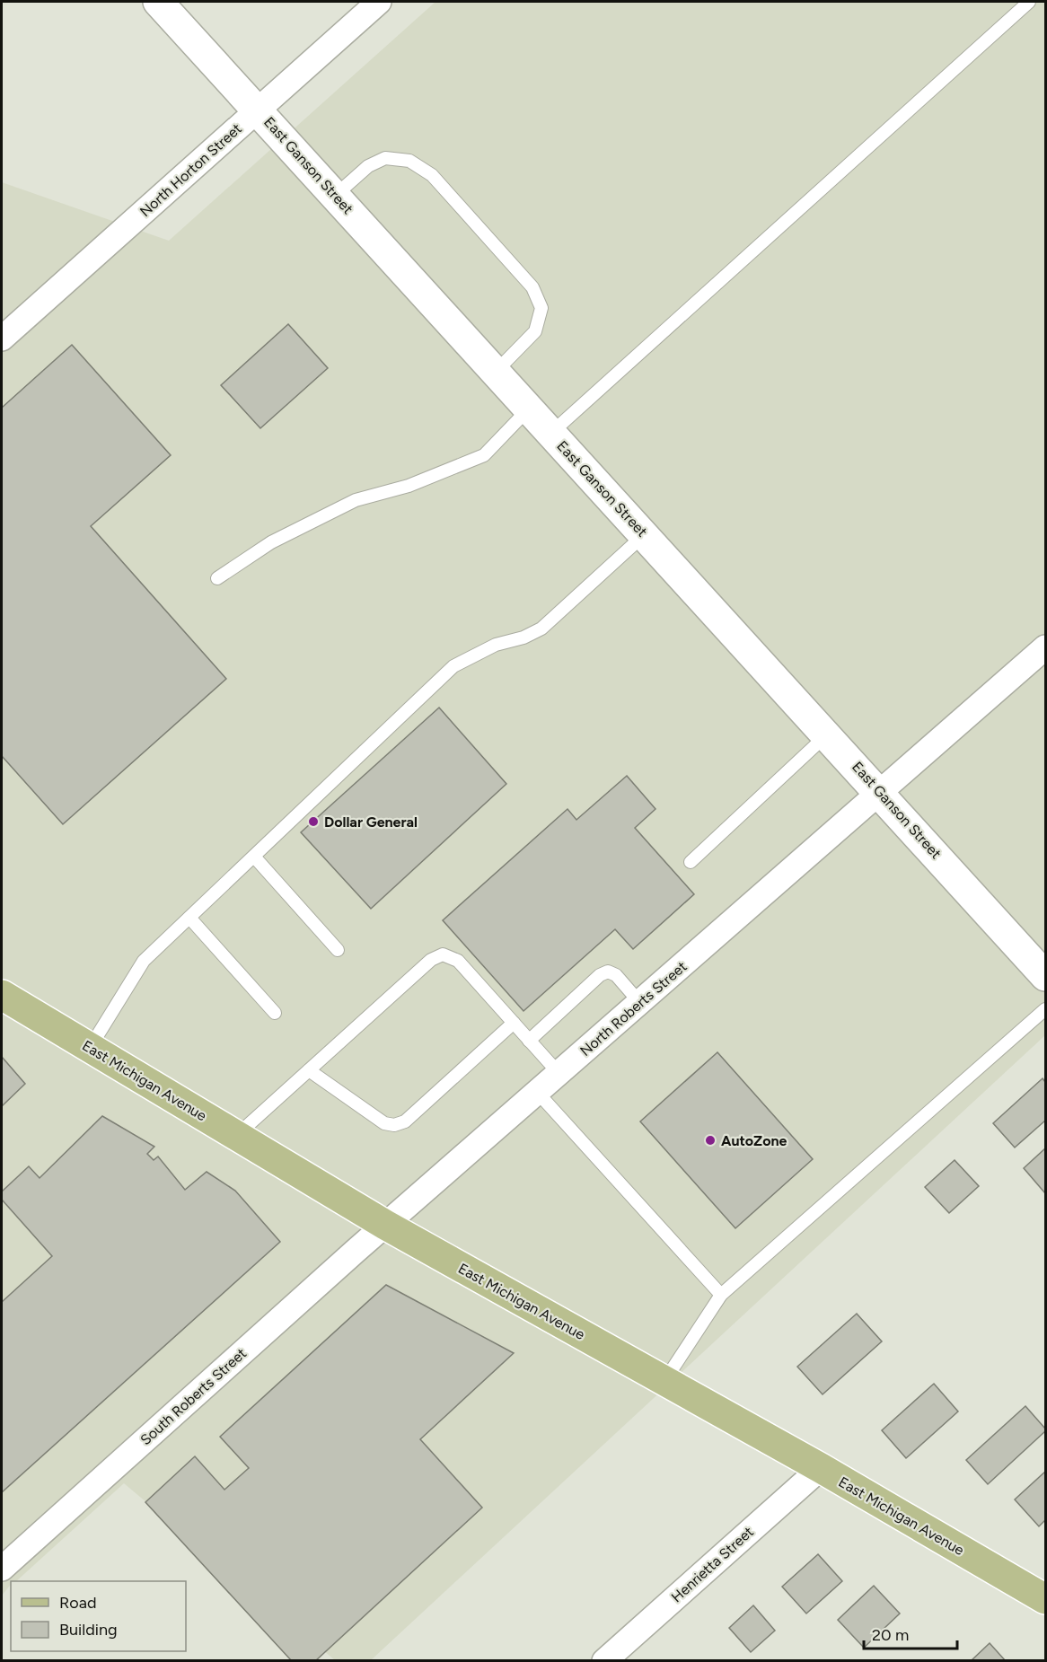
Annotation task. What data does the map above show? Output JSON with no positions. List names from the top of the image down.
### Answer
{
  "streets": {
    "main road": ["East Michigan Avenue"],
    "street": [
      "East Ganson Street",
      "North Horton Street",
      "North Roberts Street",
      "South Roberts Street",
      "Henrietta Street"
    ]
  },
  "crossings": [
    ["East Ganson Street", "North Horton Street"],
    ["East Ganson Street", "North Roberts Street"],
    ["North Roberts Street", "East Michigan Avenue"],
    ["North Roberts Street", "South Roberts Street"],
    ["East Michigan Avenue", "South Roberts Street"],
    ["East Michigan Avenue", "Henrietta Street"]
  ],
  "places": ["Dollar General", "AutoZone"],
  "legend": ["Road", "Building"],
  "scale_bar": "20 m"
}
